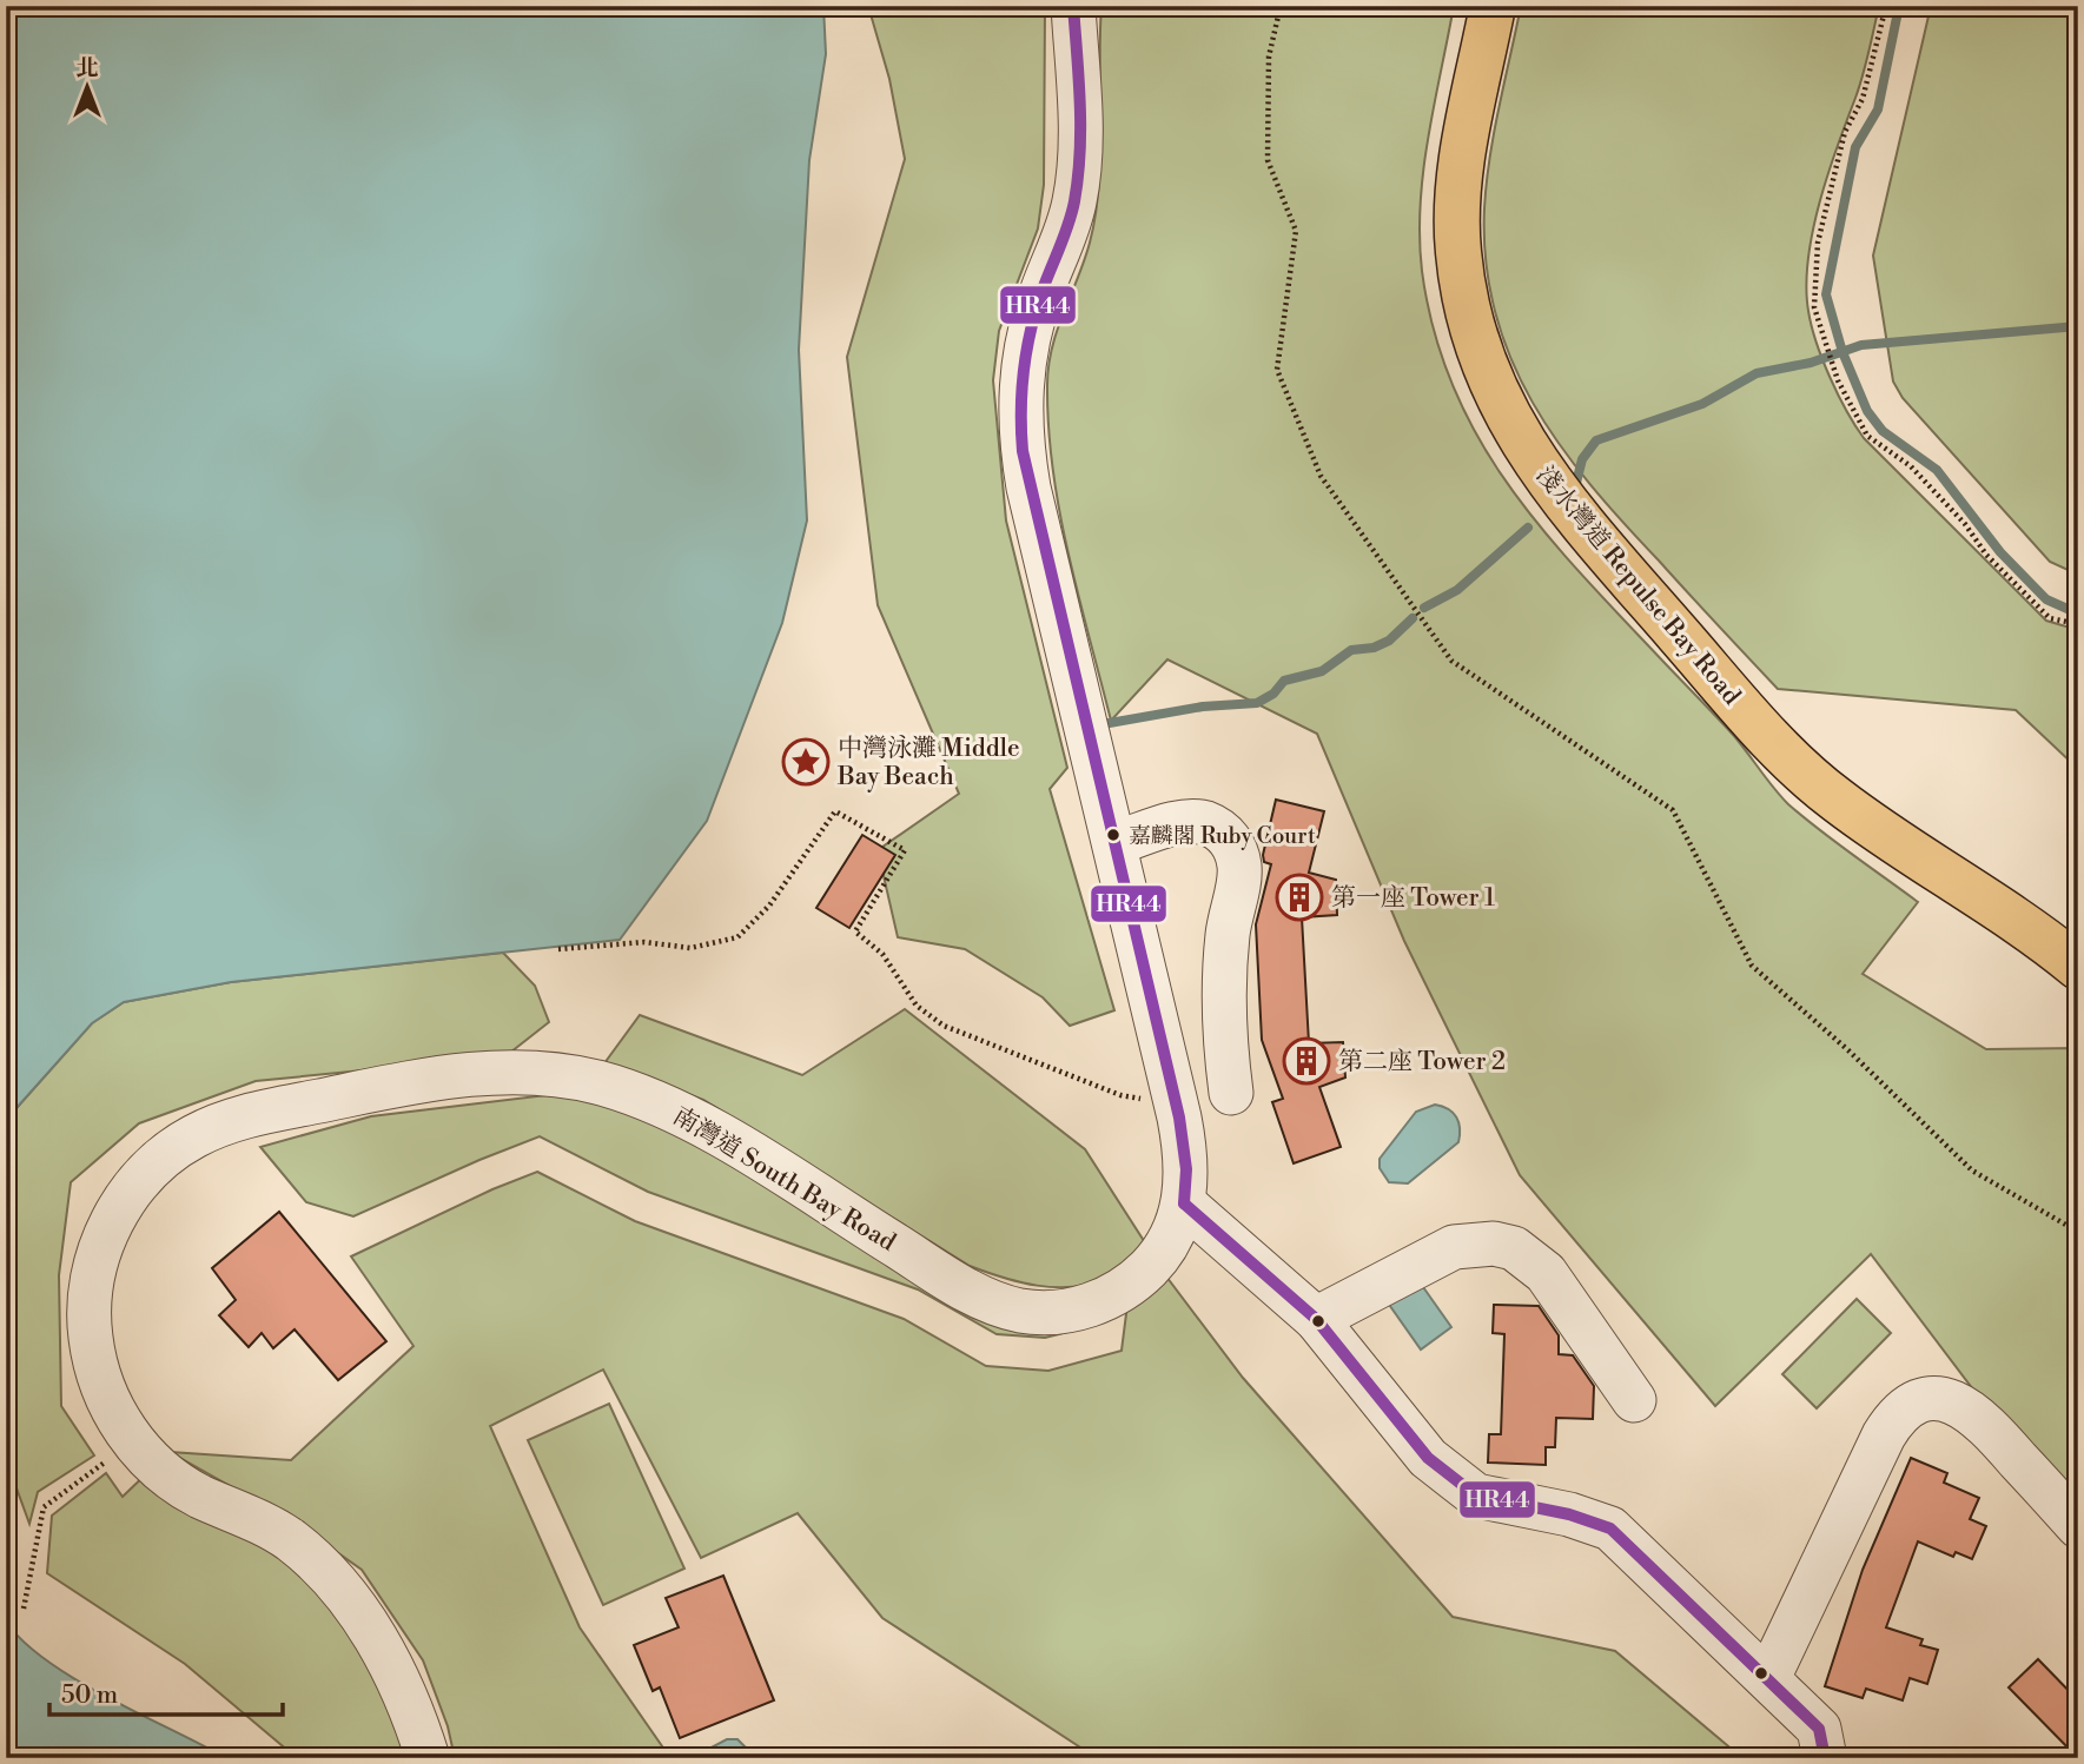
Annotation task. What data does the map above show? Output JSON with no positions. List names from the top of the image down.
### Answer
{
  "streets": {
    "main road": ["淺水灣道 Repulse Bay Road"],
    "street": ["南灣道 South Bay Road"]
  },
  "places": {
    "place": ["中灣泳灘 Middle Bay Beach"],
    "other": ["嘉麟閣 Ruby Court"],
    "building": ["第一座 Tower 1", "第二座 Tower 2"]
  },
  "lines": ["transit line HR44"],
  "scale_bar": "50 m",
  "north": "top"
}
